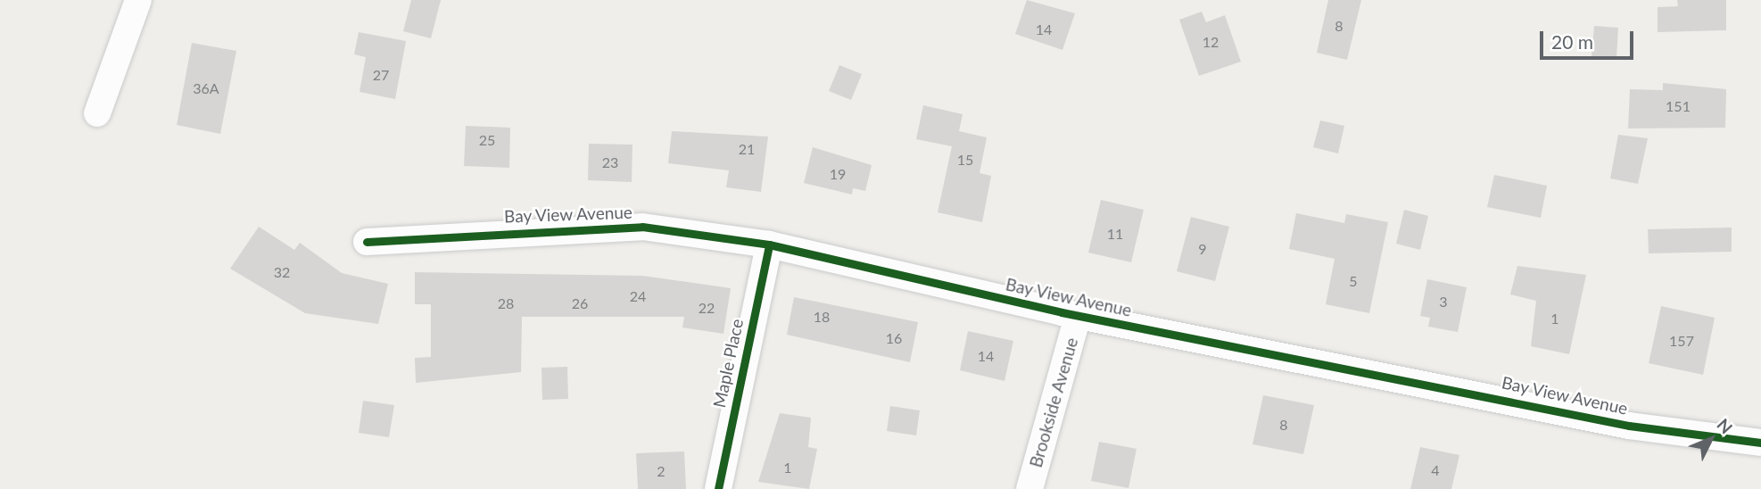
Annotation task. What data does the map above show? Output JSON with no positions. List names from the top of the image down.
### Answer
{
  "streets": {
    "street": ["Bay View Avenue", "Maple Place", "Brookside Avenue"]
  },
  "crossings": [
    ["Bay View Avenue", "Maple Place"],
    ["Bay View Avenue", "Brookside Avenue"]
  ],
  "house_numbers": [
    "8",
    "14",
    "12",
    "27",
    "36A",
    "151",
    "25",
    "21",
    "15",
    "23",
    "19",
    "11",
    "9",
    "32",
    "5",
    "24",
    "3",
    "28",
    "26",
    "22",
    "18",
    "1",
    "16",
    "157",
    "14",
    "8",
    "1",
    "4",
    "2"
  ],
  "scale_bar": "20 m",
  "north": "top right"
}
